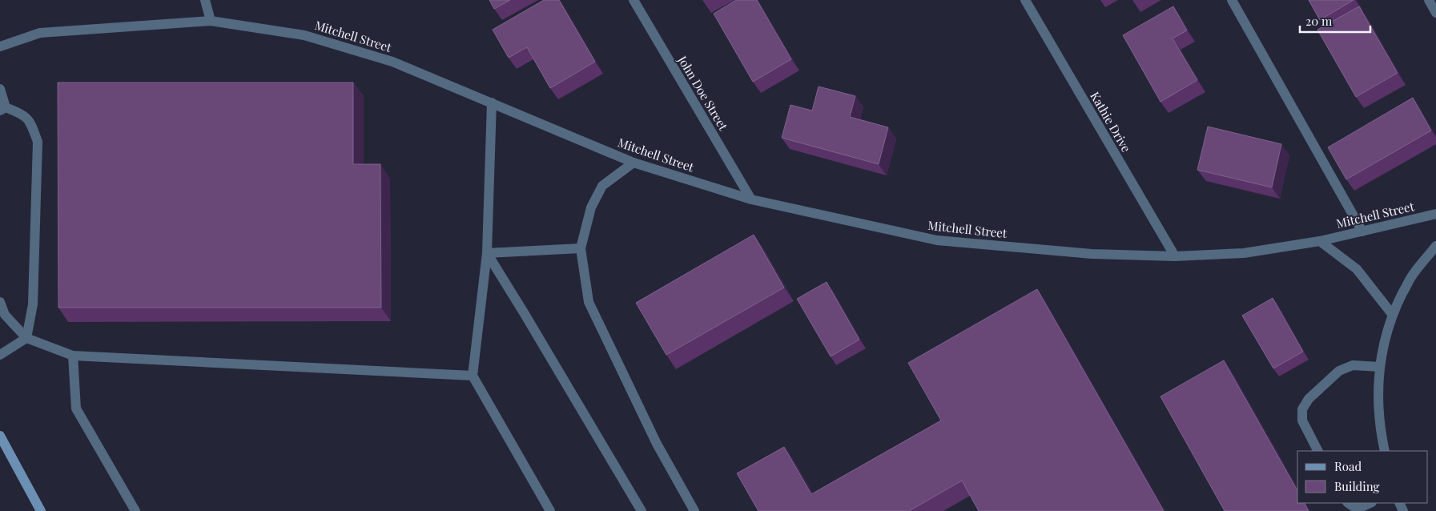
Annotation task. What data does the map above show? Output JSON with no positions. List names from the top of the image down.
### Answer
{
  "streets": {
    "street": ["Mitchell Street", "John Doe Street", "Kathie Drive"]
  },
  "crossings": [
    ["Mitchell Street", "John Doe Street"],
    ["Mitchell Street", "Kathie Drive"]
  ],
  "legend": ["Road", "Building"],
  "scale_bar": "20 m"
}
